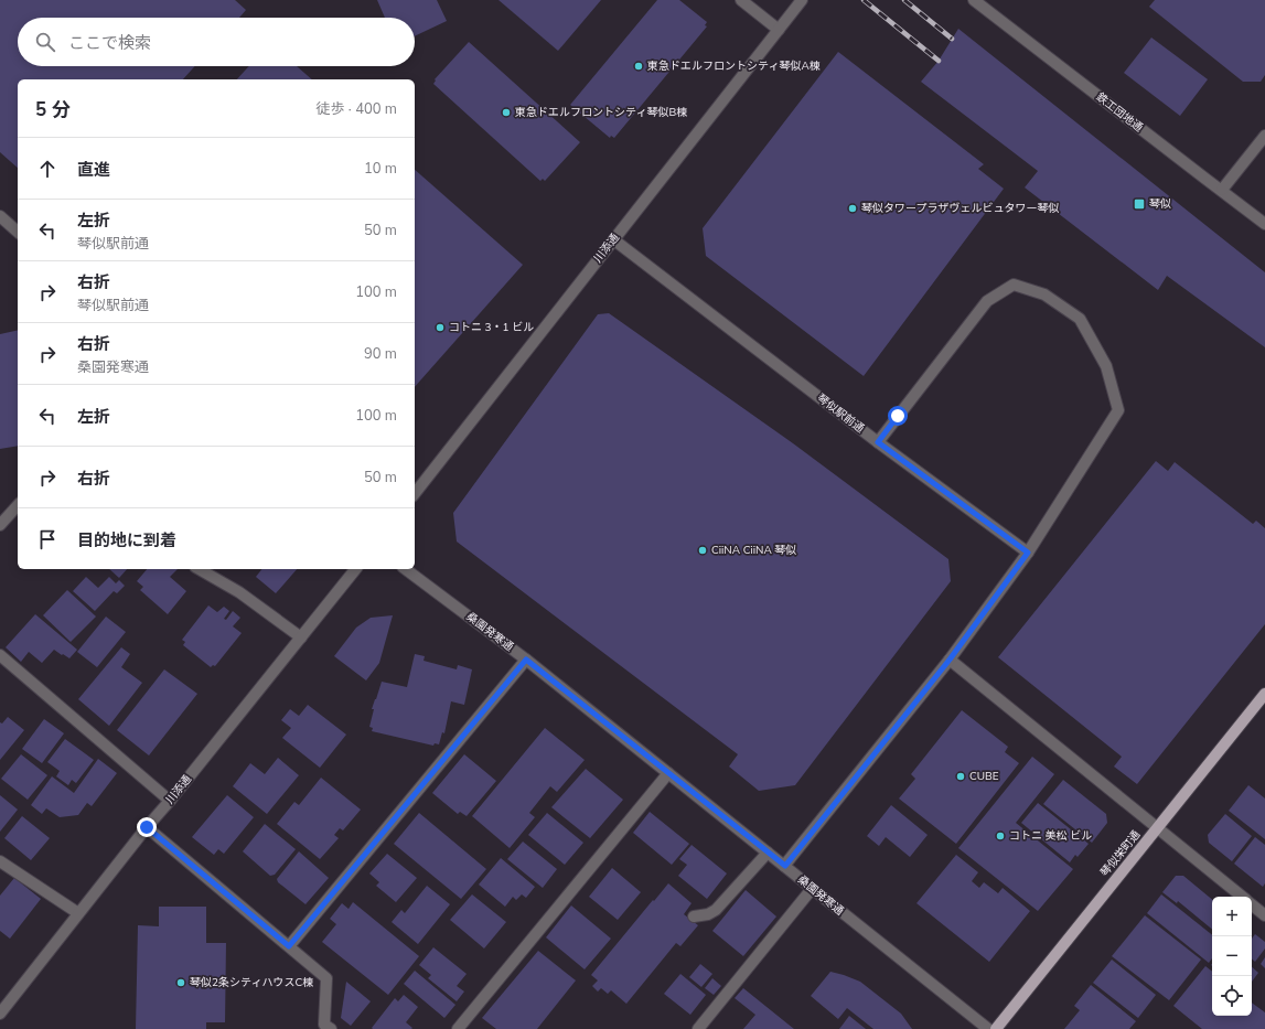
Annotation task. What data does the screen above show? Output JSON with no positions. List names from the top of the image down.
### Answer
{
  "streets": {
    "main road": ["琴似栄町通"],
    "street": [
      "鉄工団地通",
      "川添通",
      "琴似駅前通",
      "桑園発寒通"
    ]
  },
  "crossings": [
    ["川添通", "琴似駅前通"]
  ],
  "places": {
    "other": [
      "東急ドエルフロントシティ琴似A棟",
      "東急ドエルフロントシティ琴似B棟",
      "琴似タワープラザヴェルビュタワー琴似",
      "コトニ 3・1 ビル",
      "CiiNA CiiNA 琴似",
      "CUBE",
      "コトニ 美松 ビル",
      "琴似2条シティハウスC棟"
    ],
    "transit": ["琴似"]
  },
  "page": {
    "search": "ここで検索",
    "heading": ["5 分", "徒歩 · 400 m"],
    "list": [
      ["直進", "10 m"],
      ["左折", "琴似駅前通", "50 m"],
      ["右折", "琴似駅前通", "100 m"],
      ["右折", "桑園発寒通", "90 m"],
      ["左折", "100 m"],
      ["右折", "50 m"],
      "目的地に到着"
    ],
    "map_buttons": ["+", "−"]
  }
}
